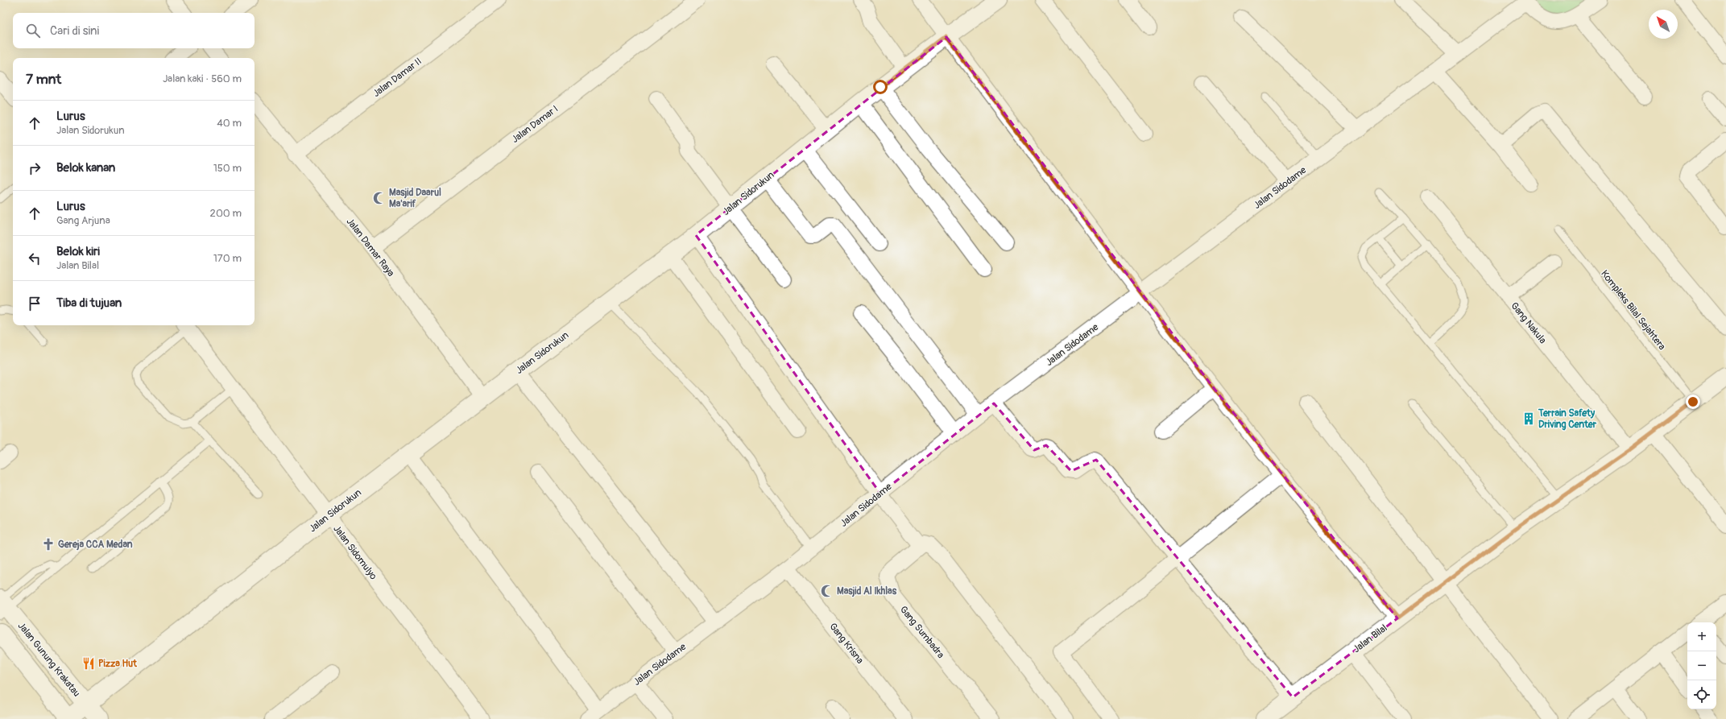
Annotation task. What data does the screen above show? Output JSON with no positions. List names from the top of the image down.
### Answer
{
  "streets": {
    "street": [
      "Jalan Damar II",
      "Jalan Damar I",
      "Jalan Sidodame",
      "Jalan Sidorukun",
      "Jalan Damar Raya",
      "Gang Nakula",
      "Jalan Sidomulyo",
      "Gang Sumbadra",
      "Jalan Bilal",
      "Gang Krisna",
      "Jalan Gunung Krakatau"
    ],
    "lane": ["Kompleks Bilal Sejahtera"]
  },
  "crossings": [
    ["Jalan Damar II", "Jalan Damar Raya"],
    ["Jalan Damar I", "Jalan Damar Raya"],
    ["Jalan Sidodame", "Gang Krisna"],
    ["Jalan Sidorukun", "Jalan Damar Raya"],
    ["Jalan Sidorukun", "Jalan Sidomulyo"],
    ["Jalan Sidorukun", "Jalan Gunung Krakatau"],
    ["Kompleks Bilal Sejahtera", "Jalan Bilal"],
    ["Gang Nakula", "Jalan Bilal"]
  ],
  "places": {
    "mosque": ["Masjid Daarul Ma'arif", "Masjid Al Ikhlas"],
    "building": ["Terrain Safety Driving Center"],
    "church": ["Gereja CCA Medan"],
    "restaurant": ["Pizza Hut"]
  },
  "north": "top left",
  "page": {
    "search": "Cari di sini",
    "heading": ["7 mnt", "Jalan kaki · 560 m"],
    "list": [
      ["Lurus", "Jalan Sidorukun", "40 m"],
      ["Belok kanan", "150 m"],
      ["Lurus", "Gang Arjuna", "200 m"],
      ["Belok kiri", "Jalan Bilal", "170 m"],
      "Tiba di tujuan"
    ],
    "map_buttons": ["+", "−"]
  }
}
